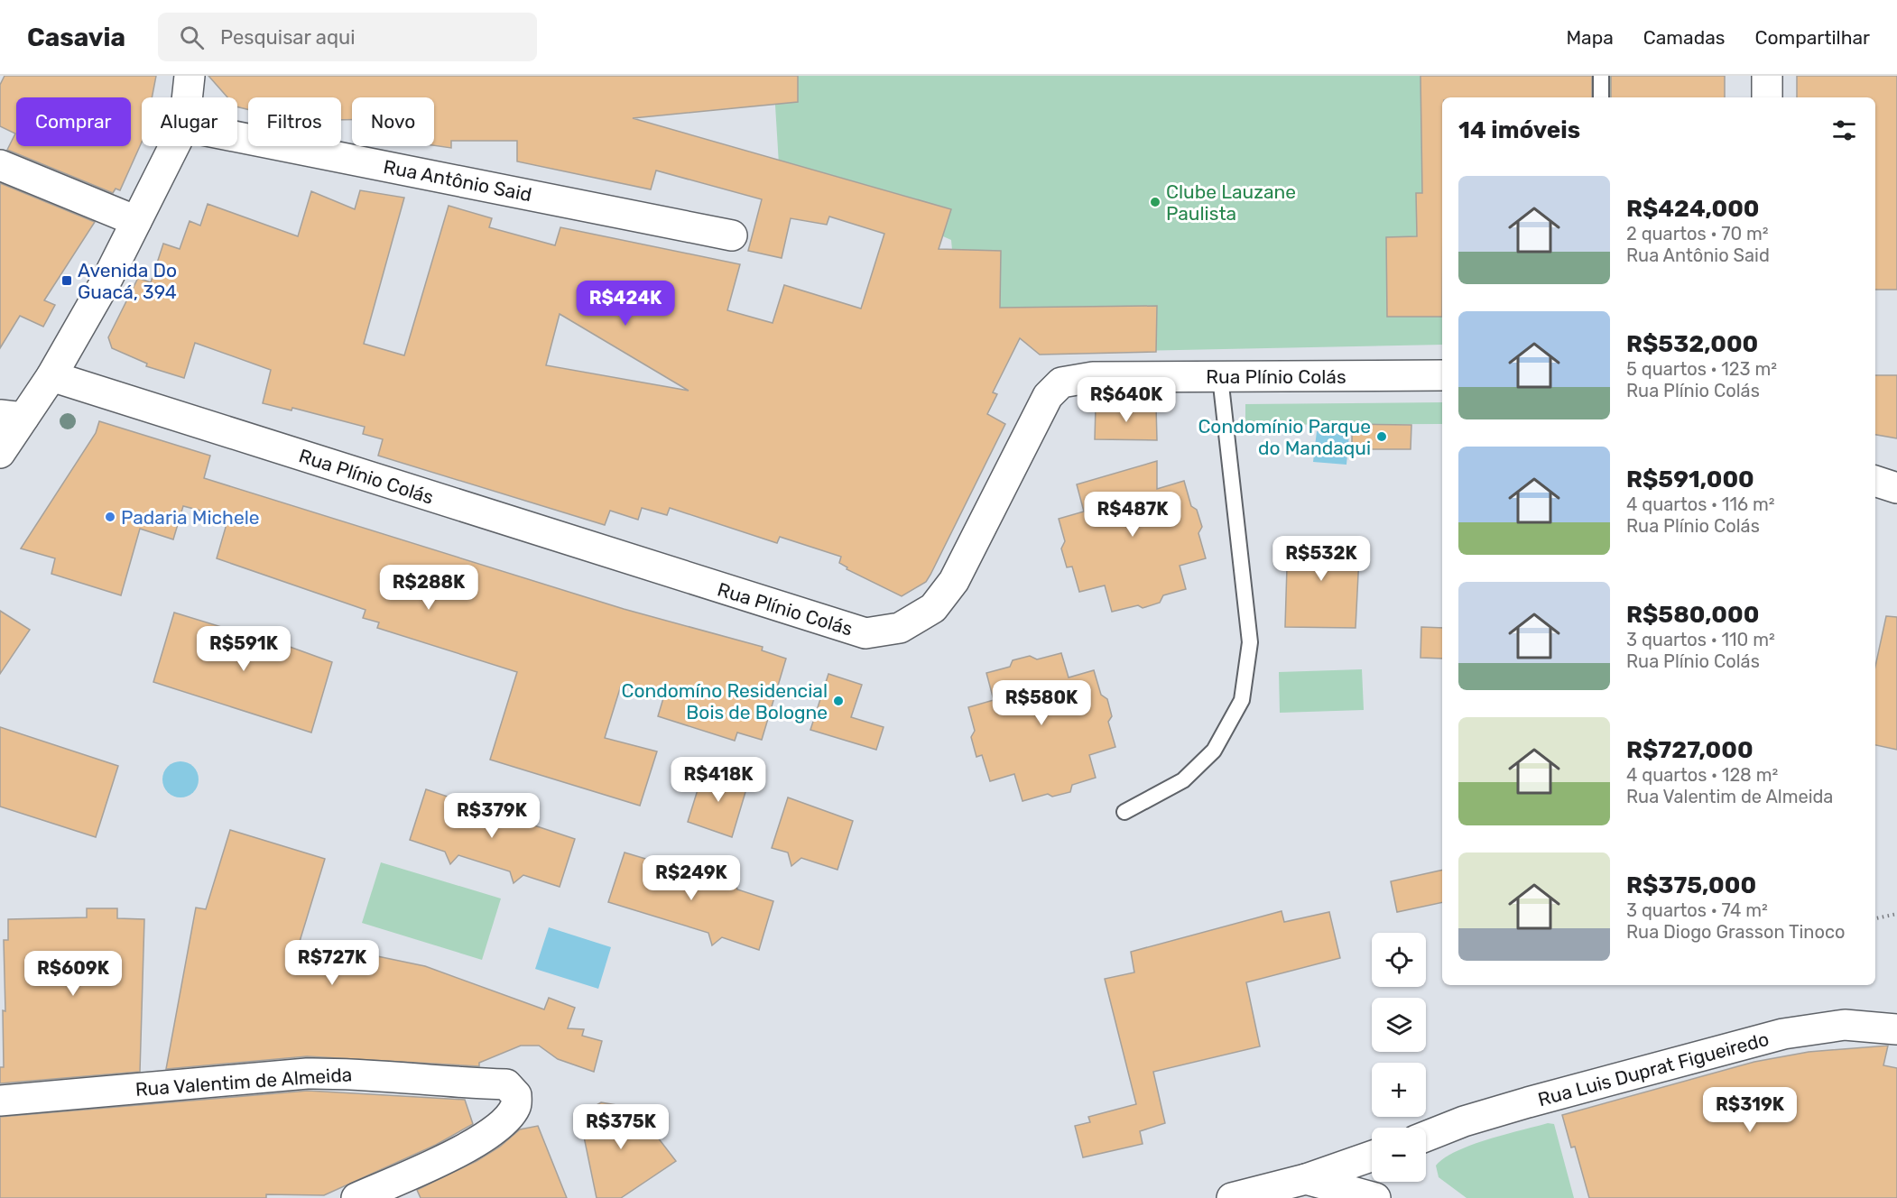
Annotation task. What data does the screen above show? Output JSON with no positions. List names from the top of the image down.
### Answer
{
  "streets": {
    "street": [
      "Rua Antônio Said",
      "Rua Plínio Colás",
      "Rua Luis Duprat Figueiredo",
      "Rua Valentim de Almeida"
    ]
  },
  "places": {
    "other": [
      "Clube Lauzane Paulista",
      "Condomínio Parque do Mandaqui",
      "Padaria Michele",
      "Condomíno Residencial Bois de Bologne"
    ],
    "transit": ["Avenida Do Guacá, 394"]
  },
  "page": {
    "header": "Casavia",
    "search": "Pesquisar aqui",
    "nav": ["Mapa", "Camadas", "Compartilhar"],
    "chip": [
      "Comprar",
      "Alugar",
      "Filtros",
      "Novo"
    ],
    "heading": "14 imóveis",
    "list": [
      {
        "name": "R$424,000",
        "note": "2 quartos · 70 m² · Rua Antônio Said"
      },
      {
        "name": "R$532,000",
        "note": "5 quartos · 123 m² · Rua Plínio Colás"
      },
      {
        "name": "R$591,000",
        "note": "4 quartos · 116 m² · Rua Plínio Colás"
      },
      {
        "name": "R$580,000",
        "note": "3 quartos · 110 m² · Rua Plínio Colás"
      },
      {
        "name": "R$727,000",
        "note": "4 quartos · 128 m² · Rua Valentim de Almeida"
      },
      {
        "name": "R$375,000",
        "note": "3 quartos · 74 m² · Rua Diogo Grasson Tinoco"
      }
    ],
    "price": [
      "R$424K",
      "R$640K",
      "R$487K",
      "R$532K",
      "R$288K",
      "R$591K",
      "R$580K",
      "R$418K",
      "R$379K",
      "R$249K",
      "R$727K",
      "R$609K",
      "R$319K",
      "R$375K"
    ],
    "map_buttons": ["+", "−"]
  }
}
